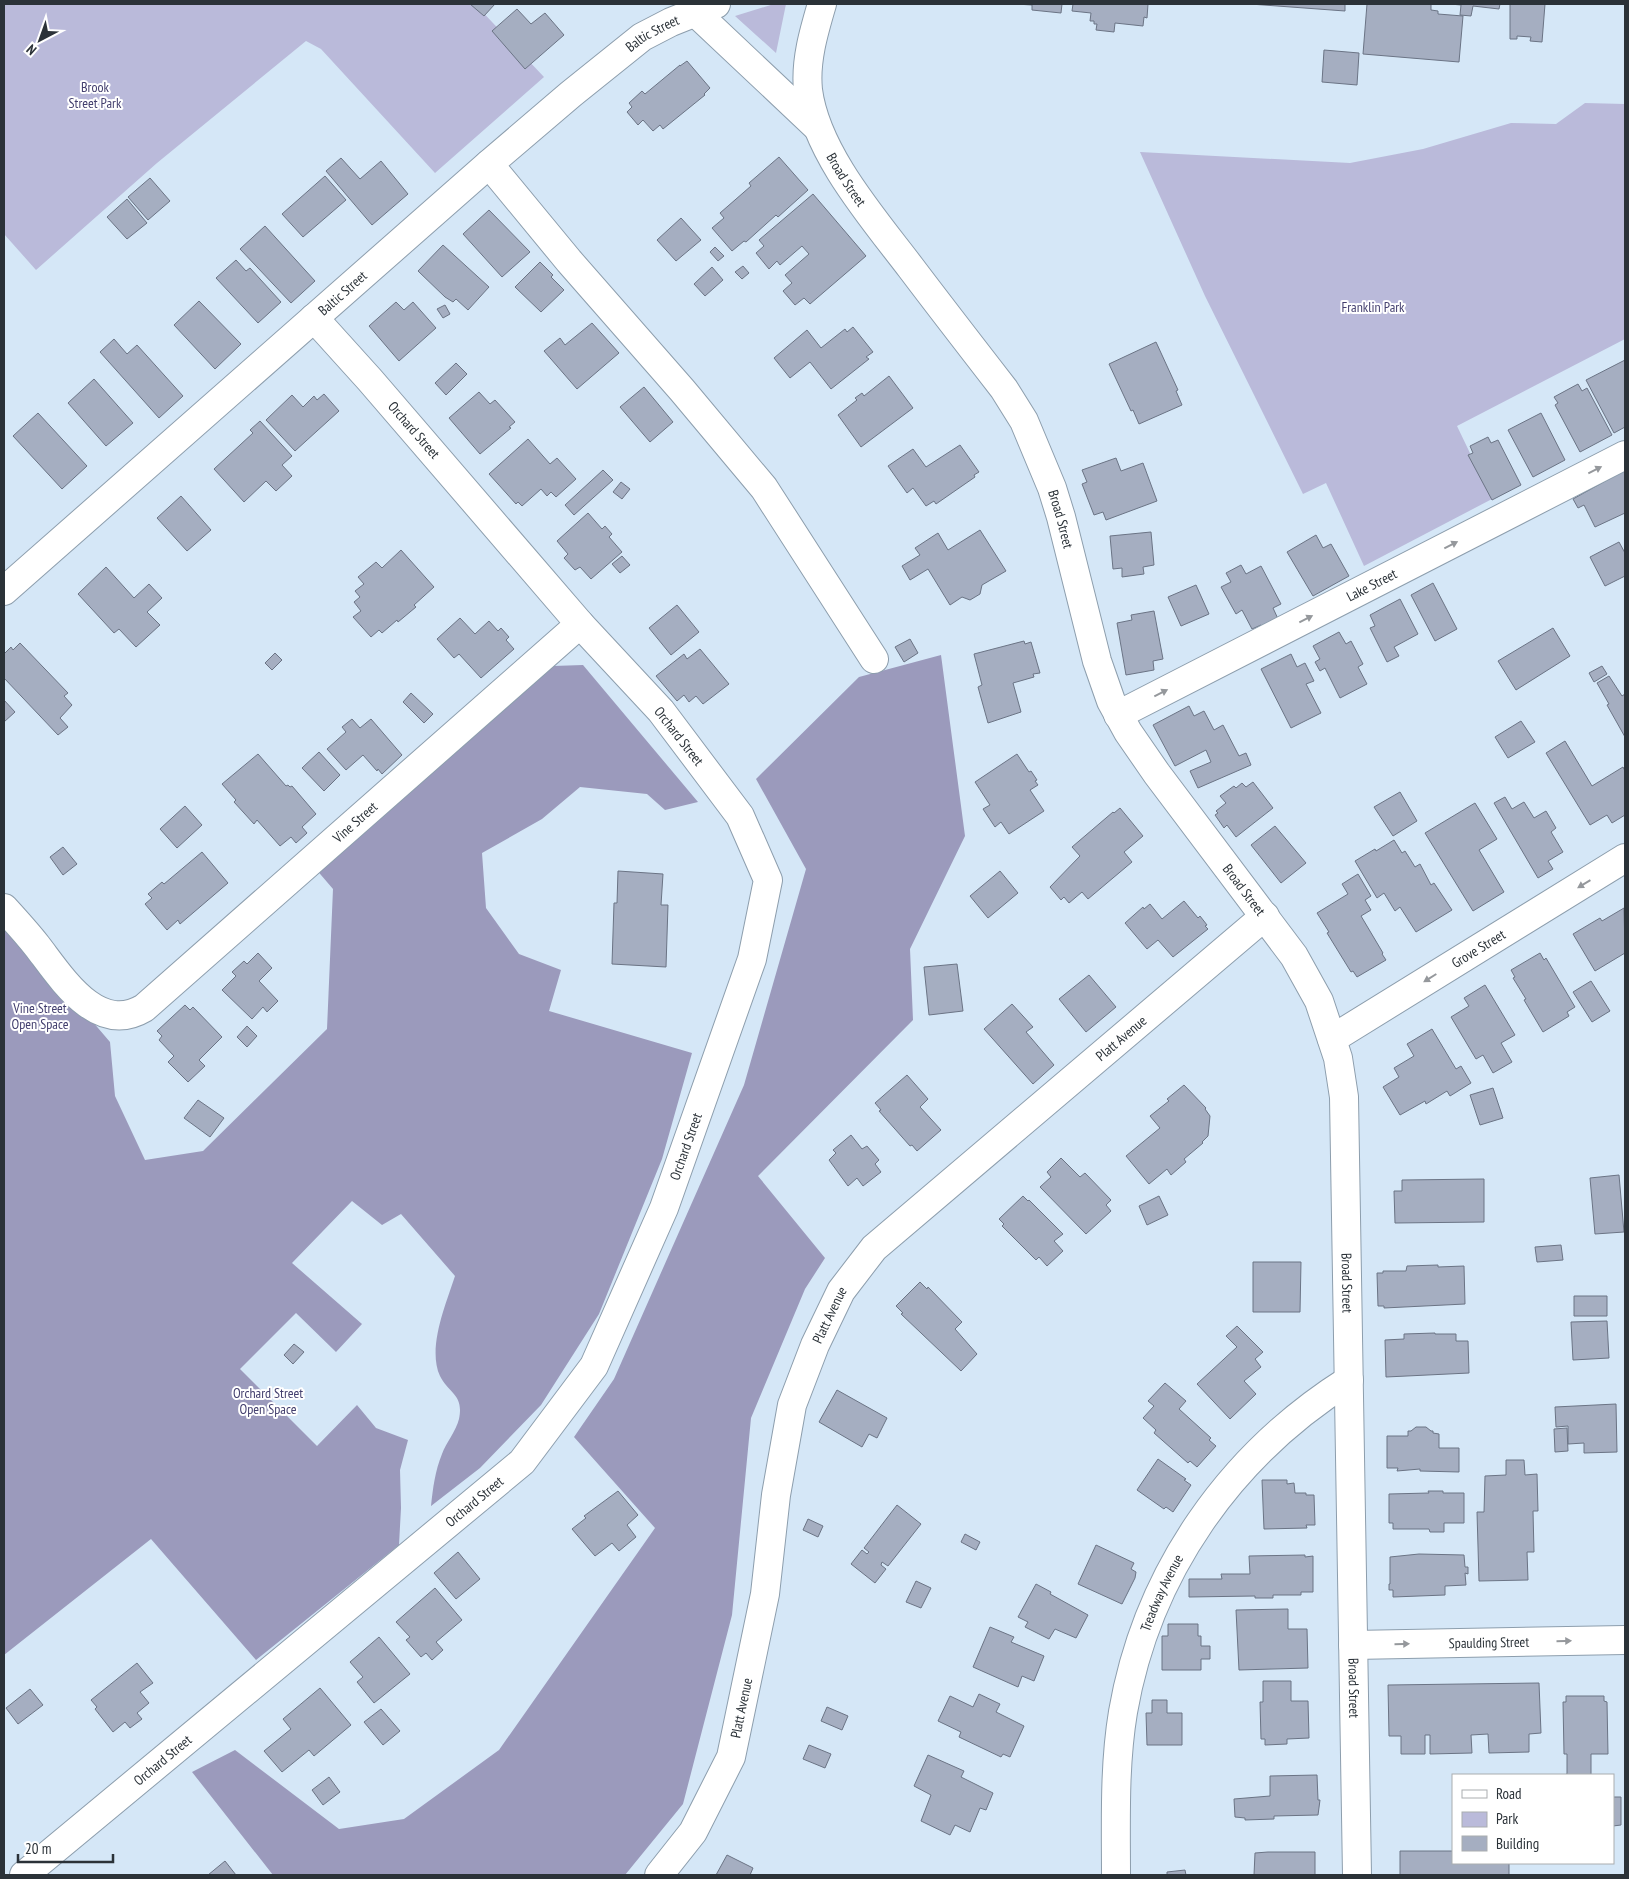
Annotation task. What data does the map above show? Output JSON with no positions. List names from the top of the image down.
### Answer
{
  "streets": {
    "street": [
      "Baltic Street",
      "Broad Street",
      "Orchard Street",
      "Lake Street",
      "Vine Street",
      "Grove Street",
      "Platt Avenue",
      "Treadway Avenue",
      "Spaulding Street"
    ]
  },
  "crossings": [
    ["Baltic Street", "Broad Street"],
    ["Baltic Street", "Orchard Street"],
    ["Broad Street", "Lake Street"],
    ["Broad Street", "Grove Street"],
    ["Broad Street", "Platt Avenue"],
    ["Broad Street", "Treadway Avenue"],
    ["Broad Street", "Spaulding Street"],
    ["Orchard Street", "Vine Street"]
  ],
  "one_way": ["Lake Street", "Grove Street", "Spaulding Street"],
  "parks": [
    "Brook Street Park",
    "Franklin Park",
    "Vine Street Open Space",
    "Orchard Street Open Space"
  ],
  "legend": ["Road", "Park", "Building"],
  "scale_bar": "20 m",
  "north": "bottom left"
}
